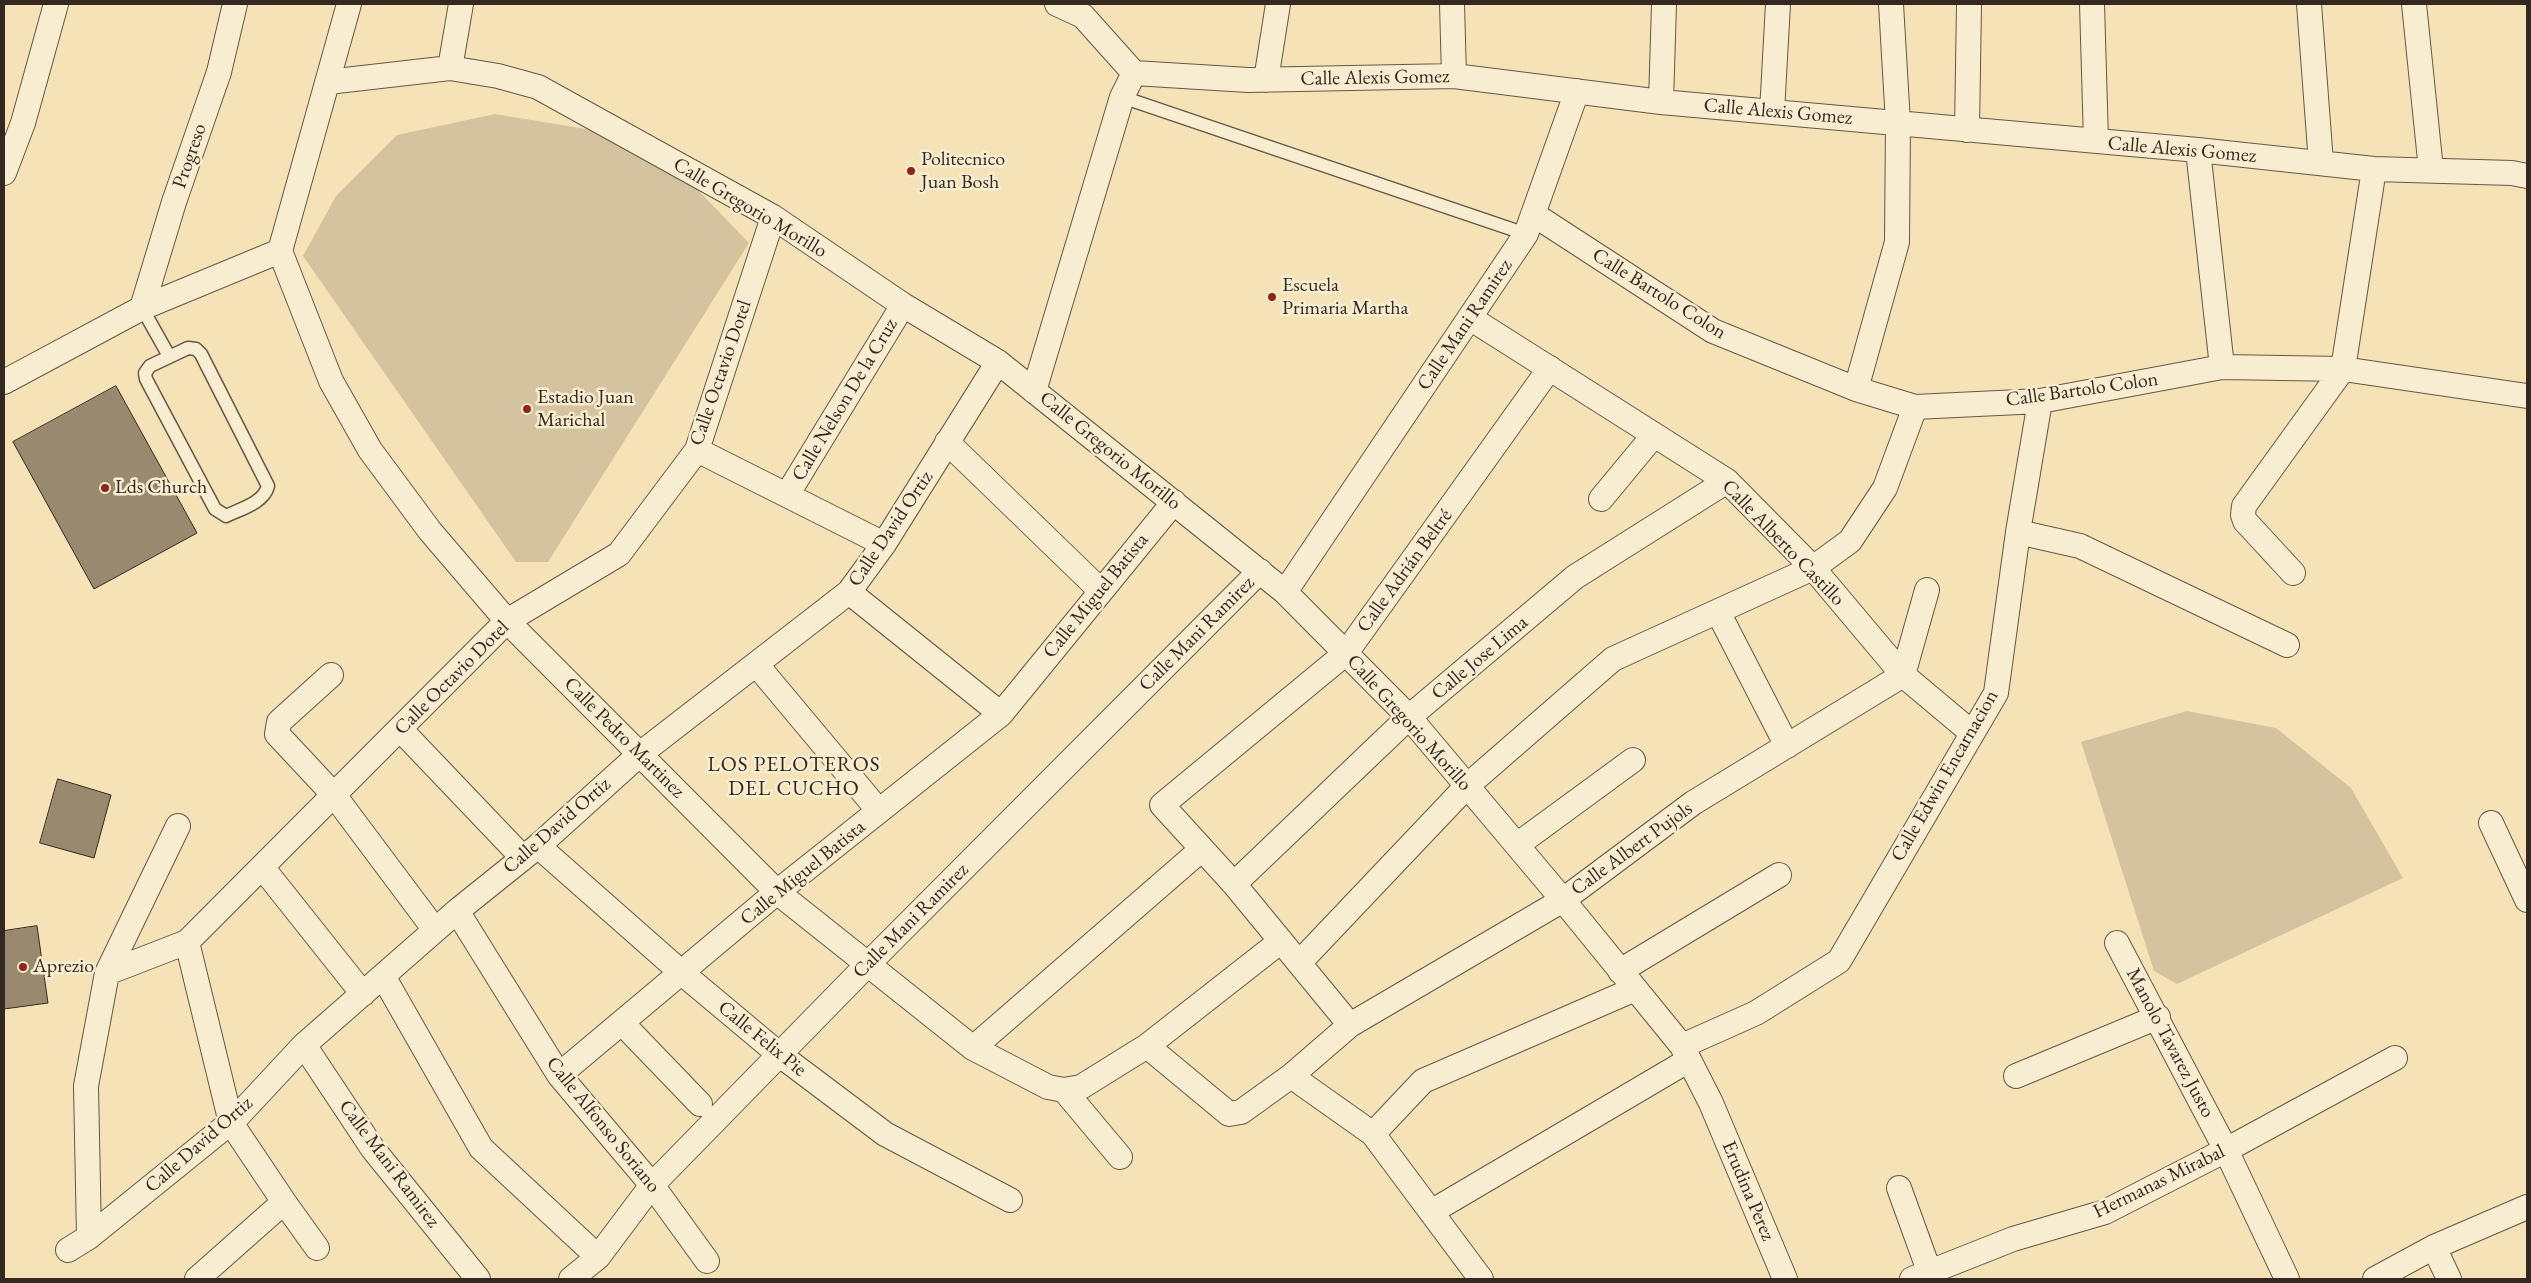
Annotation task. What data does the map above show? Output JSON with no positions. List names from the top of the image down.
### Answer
{
  "streets": {
    "street": [
      "Calle Alexis Gomez",
      "Progreso",
      "Calle Gregorio Morillo",
      "Calle Bartolo Colon",
      "Calle Mani Ramirez",
      "Calle Octavio Dotel",
      "Calle Nelson De la Cruz",
      "Calle David Ortiz",
      "Calle Alberto Castillo",
      "Calle Adrián Beltré",
      "Calle Miguel Batista",
      "Calle Jose Lima",
      "Calle Pedro Martinez",
      "Calle Edwin Encarnacion",
      "Calle Albert Pujols",
      "Calle Felix Pie",
      "Manolo Tavarez Justo",
      "Calle Alfonso Soriano",
      "Hermanas Mirabal",
      "Erudina Perez"
    ]
  },
  "crossings": [
    ["Calle Alexis Gomez", "Calle Mani Ramirez"],
    ["Calle Gregorio Morillo", "Calle Mani Ramirez"],
    ["Calle Gregorio Morillo", "Calle Octavio Dotel"],
    ["Calle Gregorio Morillo", "Calle Nelson De la Cruz"],
    ["Calle Gregorio Morillo", "Calle David Ortiz"],
    ["Calle Gregorio Morillo", "Calle Adrián Beltré"],
    ["Calle Gregorio Morillo", "Calle Miguel Batista"],
    ["Calle Gregorio Morillo", "Calle Jose Lima"],
    ["Calle Gregorio Morillo", "Calle Edwin Encarnacion"],
    ["Calle Gregorio Morillo", "Calle Albert Pujols"],
    ["Calle Gregorio Morillo", "Erudina Perez"],
    ["Calle Bartolo Colon", "Calle Mani Ramirez"],
    ["Calle Bartolo Colon", "Calle Edwin Encarnacion"],
    ["Calle Mani Ramirez", "Calle David Ortiz"],
    ["Calle Mani Ramirez", "Calle Alberto Castillo"],
    ["Calle Mani Ramirez", "Calle Pedro Martinez"],
    ["Calle Mani Ramirez", "Calle Felix Pie"],
    ["Calle Mani Ramirez", "Calle Alfonso Soriano"],
    ["Calle Octavio Dotel", "Calle Pedro Martinez"],
    ["Calle Octavio Dotel", "Calle Felix Pie"],
    ["Calle David Ortiz", "Calle Pedro Martinez"],
    ["Calle David Ortiz", "Calle Felix Pie"],
    ["Calle David Ortiz", "Calle Alfonso Soriano"],
    ["Calle Alberto Castillo", "Calle Adrián Beltré"],
    ["Calle Alberto Castillo", "Calle Jose Lima"],
    ["Calle Alberto Castillo", "Calle Edwin Encarnacion"],
    ["Calle Alberto Castillo", "Calle Albert Pujols"],
    ["Calle Miguel Batista", "Calle Pedro Martinez"],
    ["Calle Miguel Batista", "Calle Felix Pie"],
    ["Calle Miguel Batista", "Calle Alfonso Soriano"],
    ["Manolo Tavarez Justo", "Hermanas Mirabal"]
  ],
  "districts": ["LOS PELOTEROS DEL CUCHO"],
  "places": [
    "Politecnico Juan Bosh",
    "Escuela Primaria Martha",
    "Estadio Juan Marichal",
    "Lds Church",
    "Aprezio"
  ]
}
